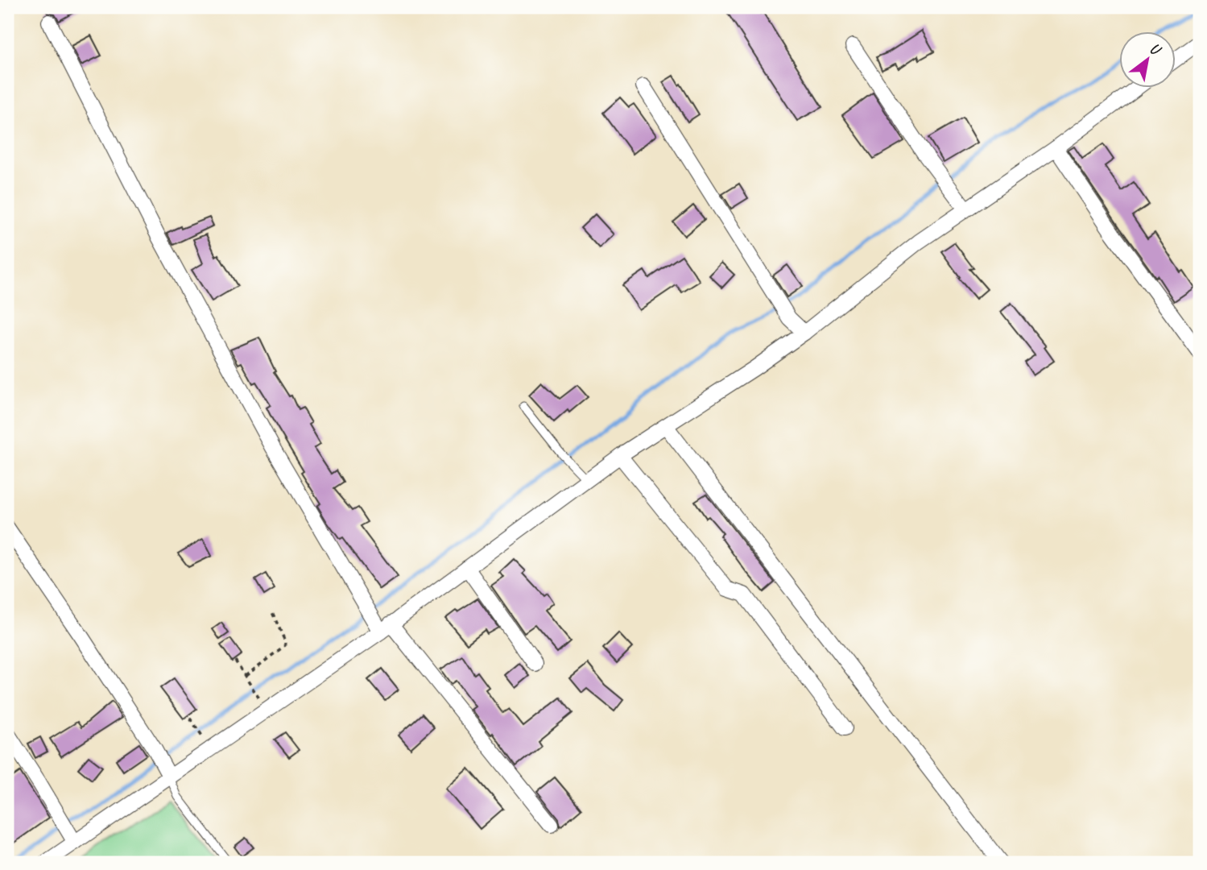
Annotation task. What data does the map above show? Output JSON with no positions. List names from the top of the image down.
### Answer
{
  "north": "top right"
}
